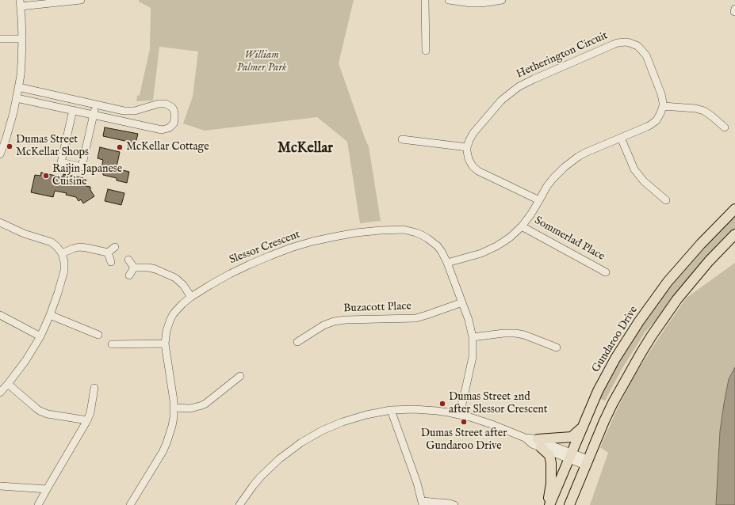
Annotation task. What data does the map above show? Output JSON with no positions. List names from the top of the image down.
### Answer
{
  "streets": {
    "main road": ["Gundaroo Drive"],
    "street": [
      "Hetherington Circuit",
      "Sommerlad Place",
      "Slessor Crescent",
      "Buzacott Place"
    ]
  },
  "crossings": [
    ["Slessor Crescent", "Buzacott Place"]
  ],
  "districts": ["McKellar"],
  "parks": ["William Palmer Park"],
  "places": [
    "Dumas Street McKellar Shops",
    "McKellar Cottage",
    "Raijin Japanese Cuisine",
    "Dumas Street 2nd after Slessor Crescent",
    "Dumas Street after Gundaroo Drive"
  ]
}
